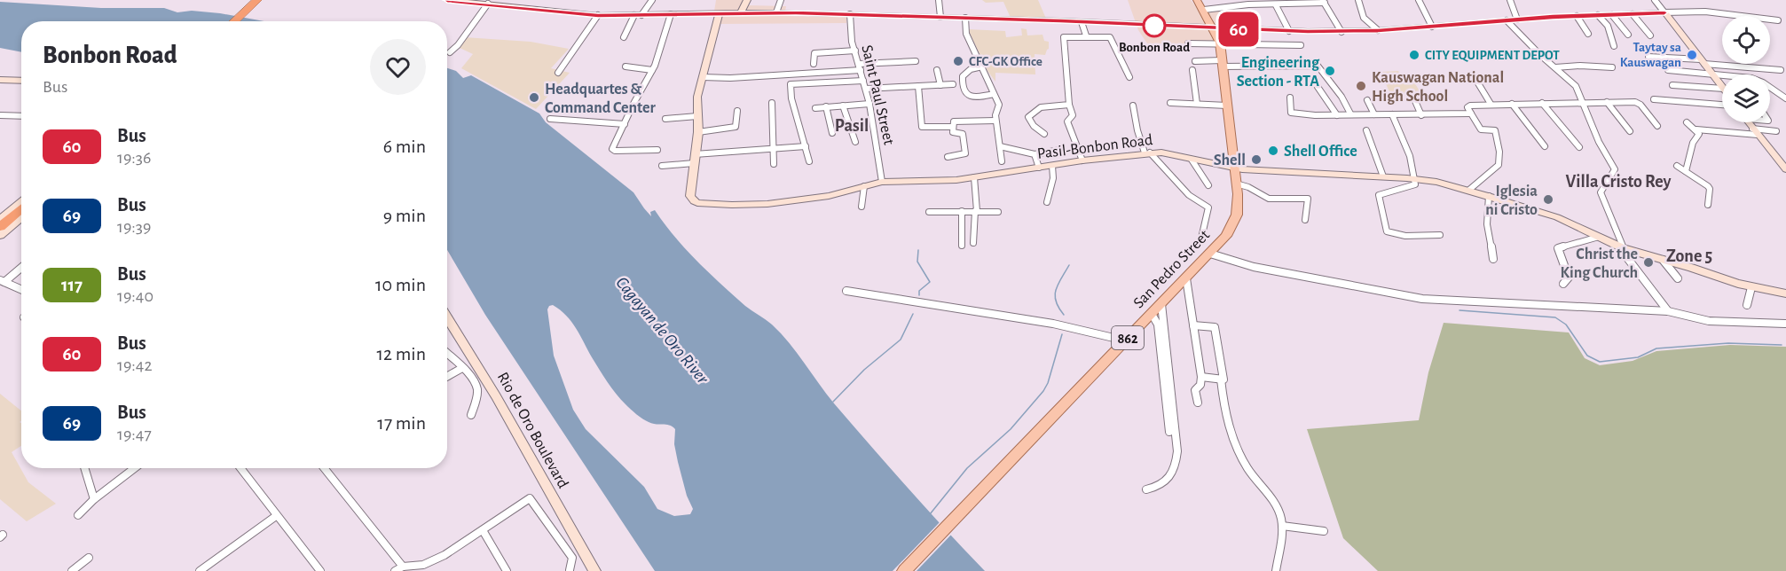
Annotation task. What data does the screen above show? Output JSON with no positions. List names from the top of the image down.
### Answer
{
  "streets": {
    "main road": ["San Pedro Street", "862"],
    "street": ["Saint Paul Street", "Pasil-Bonbon Road", "Rio de Oro Boulevard"]
  },
  "crossings": [
    ["Saint Paul Street", "Pasil-Bonbon Road"],
    ["Pasil-Bonbon Road", "San Pedro Street"]
  ],
  "districts": ["Pasil", "Villa Cristo Rey", "Zone 5"],
  "water": ["Cagayan de Oro River"],
  "places": [
    "Bonbon Road",
    "CITY EQUIPMENT DEPOT",
    "Taytay sa Kauswagan",
    "CFC-GK Office",
    "Engineering Section - RTA",
    "Kauswagan National High School",
    "Headquartes & Command Center",
    "Shell Office",
    "Shell",
    "Iglesia ni Cristo",
    "Christ the King Church"
  ],
  "lines": ["bus line 60"],
  "page": {
    "on_map": "60",
    "heading": ["Bonbon Road", "Bus"],
    "list": [
      {
        "mark": "60",
        "name": "Bus",
        "note": "19:36",
        "value": "6 min"
      },
      {
        "mark": "69",
        "name": "Bus",
        "note": "19:39",
        "value": "9 min"
      },
      {
        "mark": "117",
        "name": "Bus",
        "note": "19:40",
        "value": "10 min"
      },
      {
        "mark": "60",
        "name": "Bus",
        "note": "19:42",
        "value": "12 min"
      },
      {
        "mark": "69",
        "name": "Bus",
        "note": "19:47",
        "value": "17 min"
      }
    ]
  }
}
